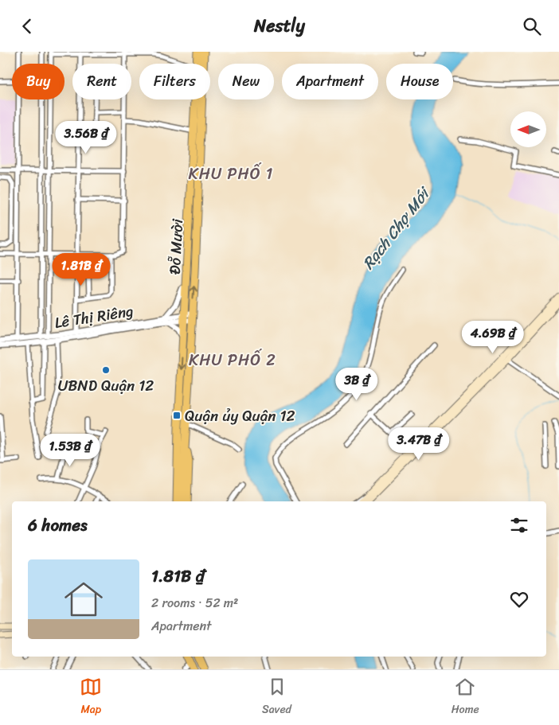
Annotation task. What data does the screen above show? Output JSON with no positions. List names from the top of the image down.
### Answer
{
  "streets": {
    "highway": ["Đỗ Mười"],
    "street": ["Lê Thị Riêng"]
  },
  "crossings": [
    ["Đỗ Mười", "Lê Thị Riêng"]
  ],
  "districts": ["KHU PHỐ 1", "KHU PHỐ 2"],
  "water": ["Rạch Chợ Mới"],
  "places": {
    "other": ["UBND Quận 12"],
    "transit": ["Quận ủy Quận 12"]
  },
  "north": "left",
  "page": {
    "header": "Nestly",
    "chip": [
      "Buy",
      "Rent",
      "Filters",
      "New",
      "Apartment",
      "House"
    ],
    "price": [
      "3.56B ₫",
      "1.81B ₫",
      "4.69B ₫",
      "3B ₫",
      "3.47B ₫",
      "1.53B ₫"
    ],
    "heading": "6 homes",
    "list": [
      {
        "name": "1.81B ₫",
        "note": "2 rooms · 52 m² · Apartment"
      }
    ],
    "tabs": ["Map", "Saved", "Home"]
  }
}
